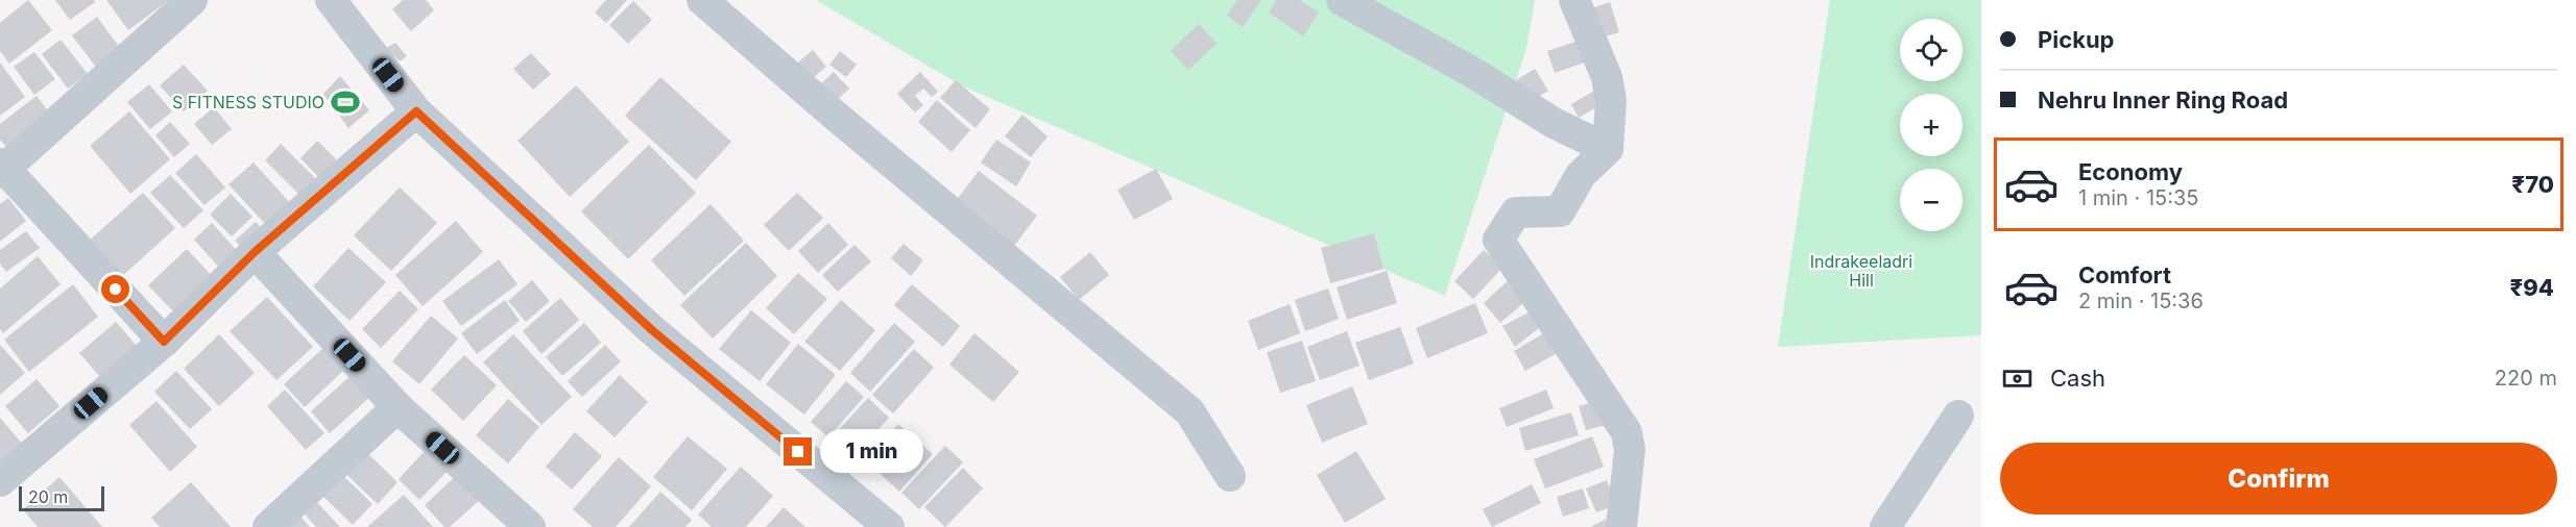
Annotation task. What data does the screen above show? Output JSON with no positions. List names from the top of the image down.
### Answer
{
  "parks": ["Indrakeeladri Hill"],
  "places": {
    "sports": ["S FITNESS STUDIO"]
  },
  "scale_bar": "20 m",
  "page": {
    "banner": ["Pickup", "Nehru Inner Ring Road"],
    "map_buttons": ["+", "−"],
    "list": [
      {
        "name": "Economy",
        "note": "1 min · 15:35",
        "value": "₹70"
      },
      {
        "name": "Comfort",
        "note": "2 min · 15:36",
        "value": "₹94"
      }
    ],
    "pay": ["Cash", "220 m"],
    "bubble": "1 min",
    "buttons": "Confirm",
    "scale": "20 m"
  }
}
